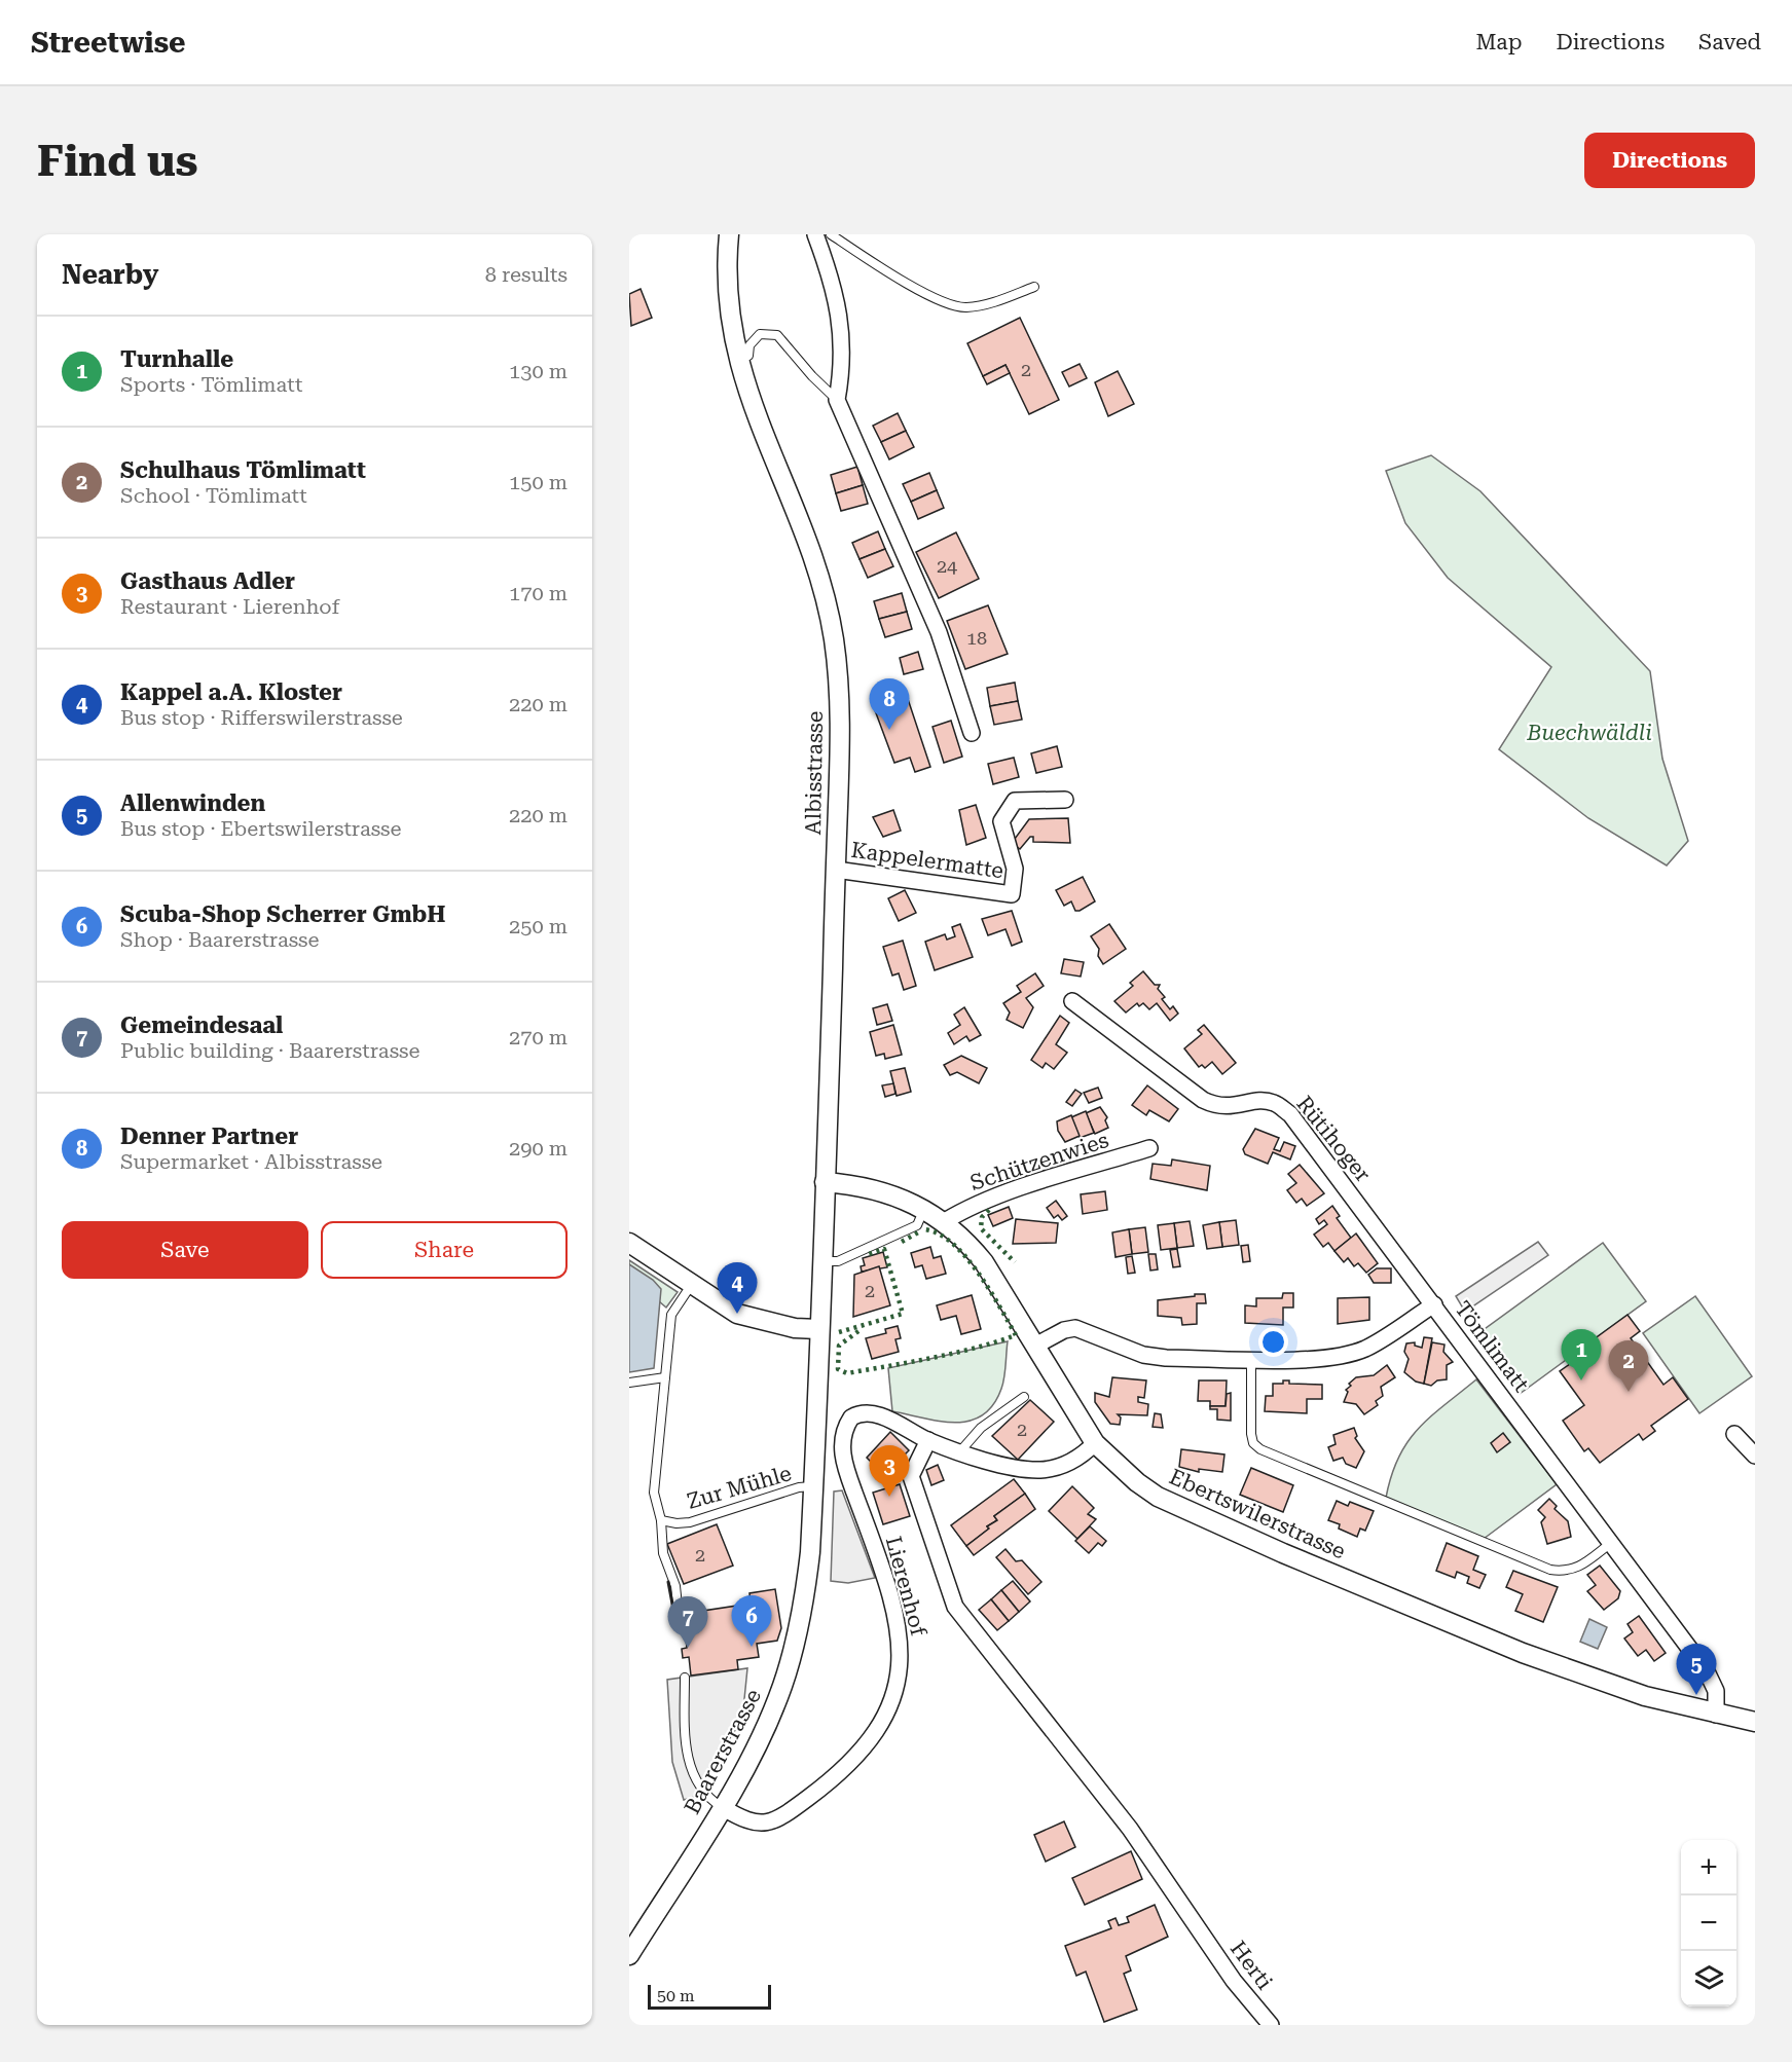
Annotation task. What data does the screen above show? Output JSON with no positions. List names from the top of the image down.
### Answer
{
  "streets": {
    "street": [
      "Albisstrasse",
      "Kappelermatte",
      "Rütihoger",
      "Schützenwies",
      "Tömlimatt",
      "Ebertswilerstrasse",
      "Lierenhof",
      "Baarerstrasse",
      "Herti"
    ],
    "lane": ["Zur Mühle"]
  },
  "crossings": [
    ["Albisstrasse", "Kappelermatte"],
    ["Albisstrasse", "Ebertswilerstrasse"],
    ["Albisstrasse", "Baarerstrasse"],
    ["Rütihoger", "Tömlimatt"],
    ["Schützenwies", "Ebertswilerstrasse"],
    ["Tömlimatt", "Ebertswilerstrasse"],
    ["Zur Mühle", "Baarerstrasse"],
    ["Ebertswilerstrasse", "Lierenhof"],
    ["Lierenhof", "Baarerstrasse"],
    ["Lierenhof", "Herti"]
  ],
  "parks": ["Buechwäldli"],
  "house_numbers": [
    "2",
    "24",
    "18",
    "2",
    "2",
    "2"
  ],
  "scale_bar": "50 m",
  "page": {
    "header": "Streetwise",
    "nav": ["Map", "Directions", "Saved"],
    "buttons": [
      "Directions",
      ["Save", "Share"]
    ],
    "title": "Find us",
    "heading": ["Nearby", "8 results"],
    "list": [
      {
        "mark": "1",
        "name": "Turnhalle",
        "note": "Sports · Tömlimatt",
        "value": "130 m"
      },
      {
        "mark": "2",
        "name": "Schulhaus Tömlimatt",
        "note": "School · Tömlimatt",
        "value": "150 m"
      },
      {
        "mark": "3",
        "name": "Gasthaus Adler",
        "note": "Restaurant · Lierenhof",
        "value": "170 m"
      },
      {
        "mark": "4",
        "name": "Kappel a.A. Kloster",
        "note": "Bus stop · Rifferswilerstrasse",
        "value": "220 m"
      },
      {
        "mark": "5",
        "name": "Allenwinden",
        "note": "Bus stop · Ebertswilerstrasse",
        "value": "220 m"
      },
      {
        "mark": "6",
        "name": "Scuba-Shop Scherrer GmbH",
        "note": "Shop · Baarerstrasse",
        "value": "250 m"
      },
      {
        "mark": "7",
        "name": "Gemeindesaal",
        "note": "Public building · Baarerstrasse",
        "value": "270 m"
      },
      {
        "mark": "8",
        "name": "Denner Partner",
        "note": "Supermarket · Albisstrasse",
        "value": "290 m"
      }
    ],
    "pins": [
      "8",
      "4",
      "1",
      "2",
      "3",
      "6",
      "7",
      "5"
    ],
    "map_buttons": ["+", "−"],
    "scale": "50 m"
  }
}
